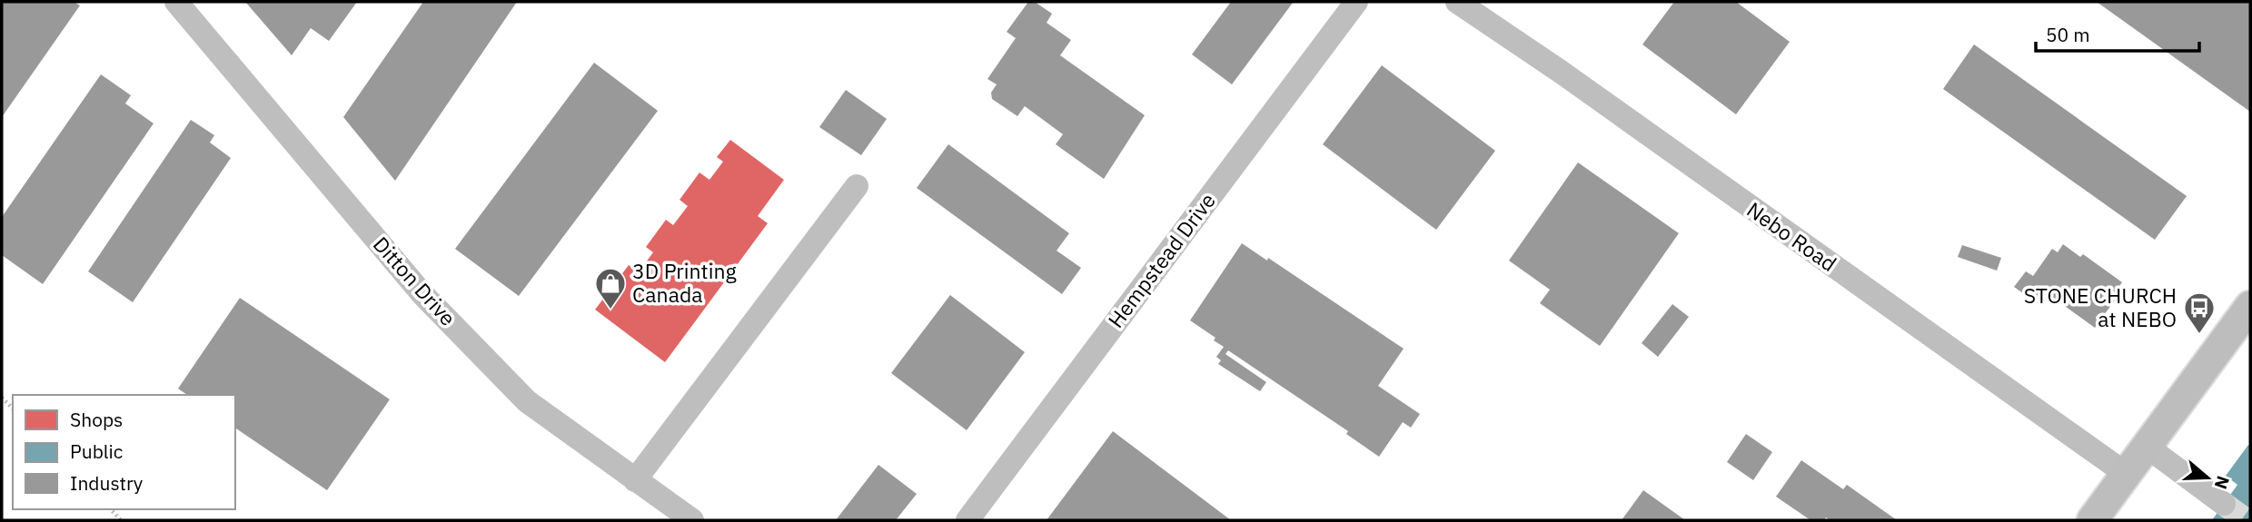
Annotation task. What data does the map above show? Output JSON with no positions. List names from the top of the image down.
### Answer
{
  "streets": {
    "street": ["Nebo Road", "Hempstead Drive", "Ditton Drive"]
  },
  "places": {
    "shop": ["3D Printing Canada"],
    "bus stop": ["STONE CHURCH at NEBO"]
  },
  "legend": ["Shops", "Public", "Industry"],
  "scale_bar": "50 m",
  "north": "right"
}
